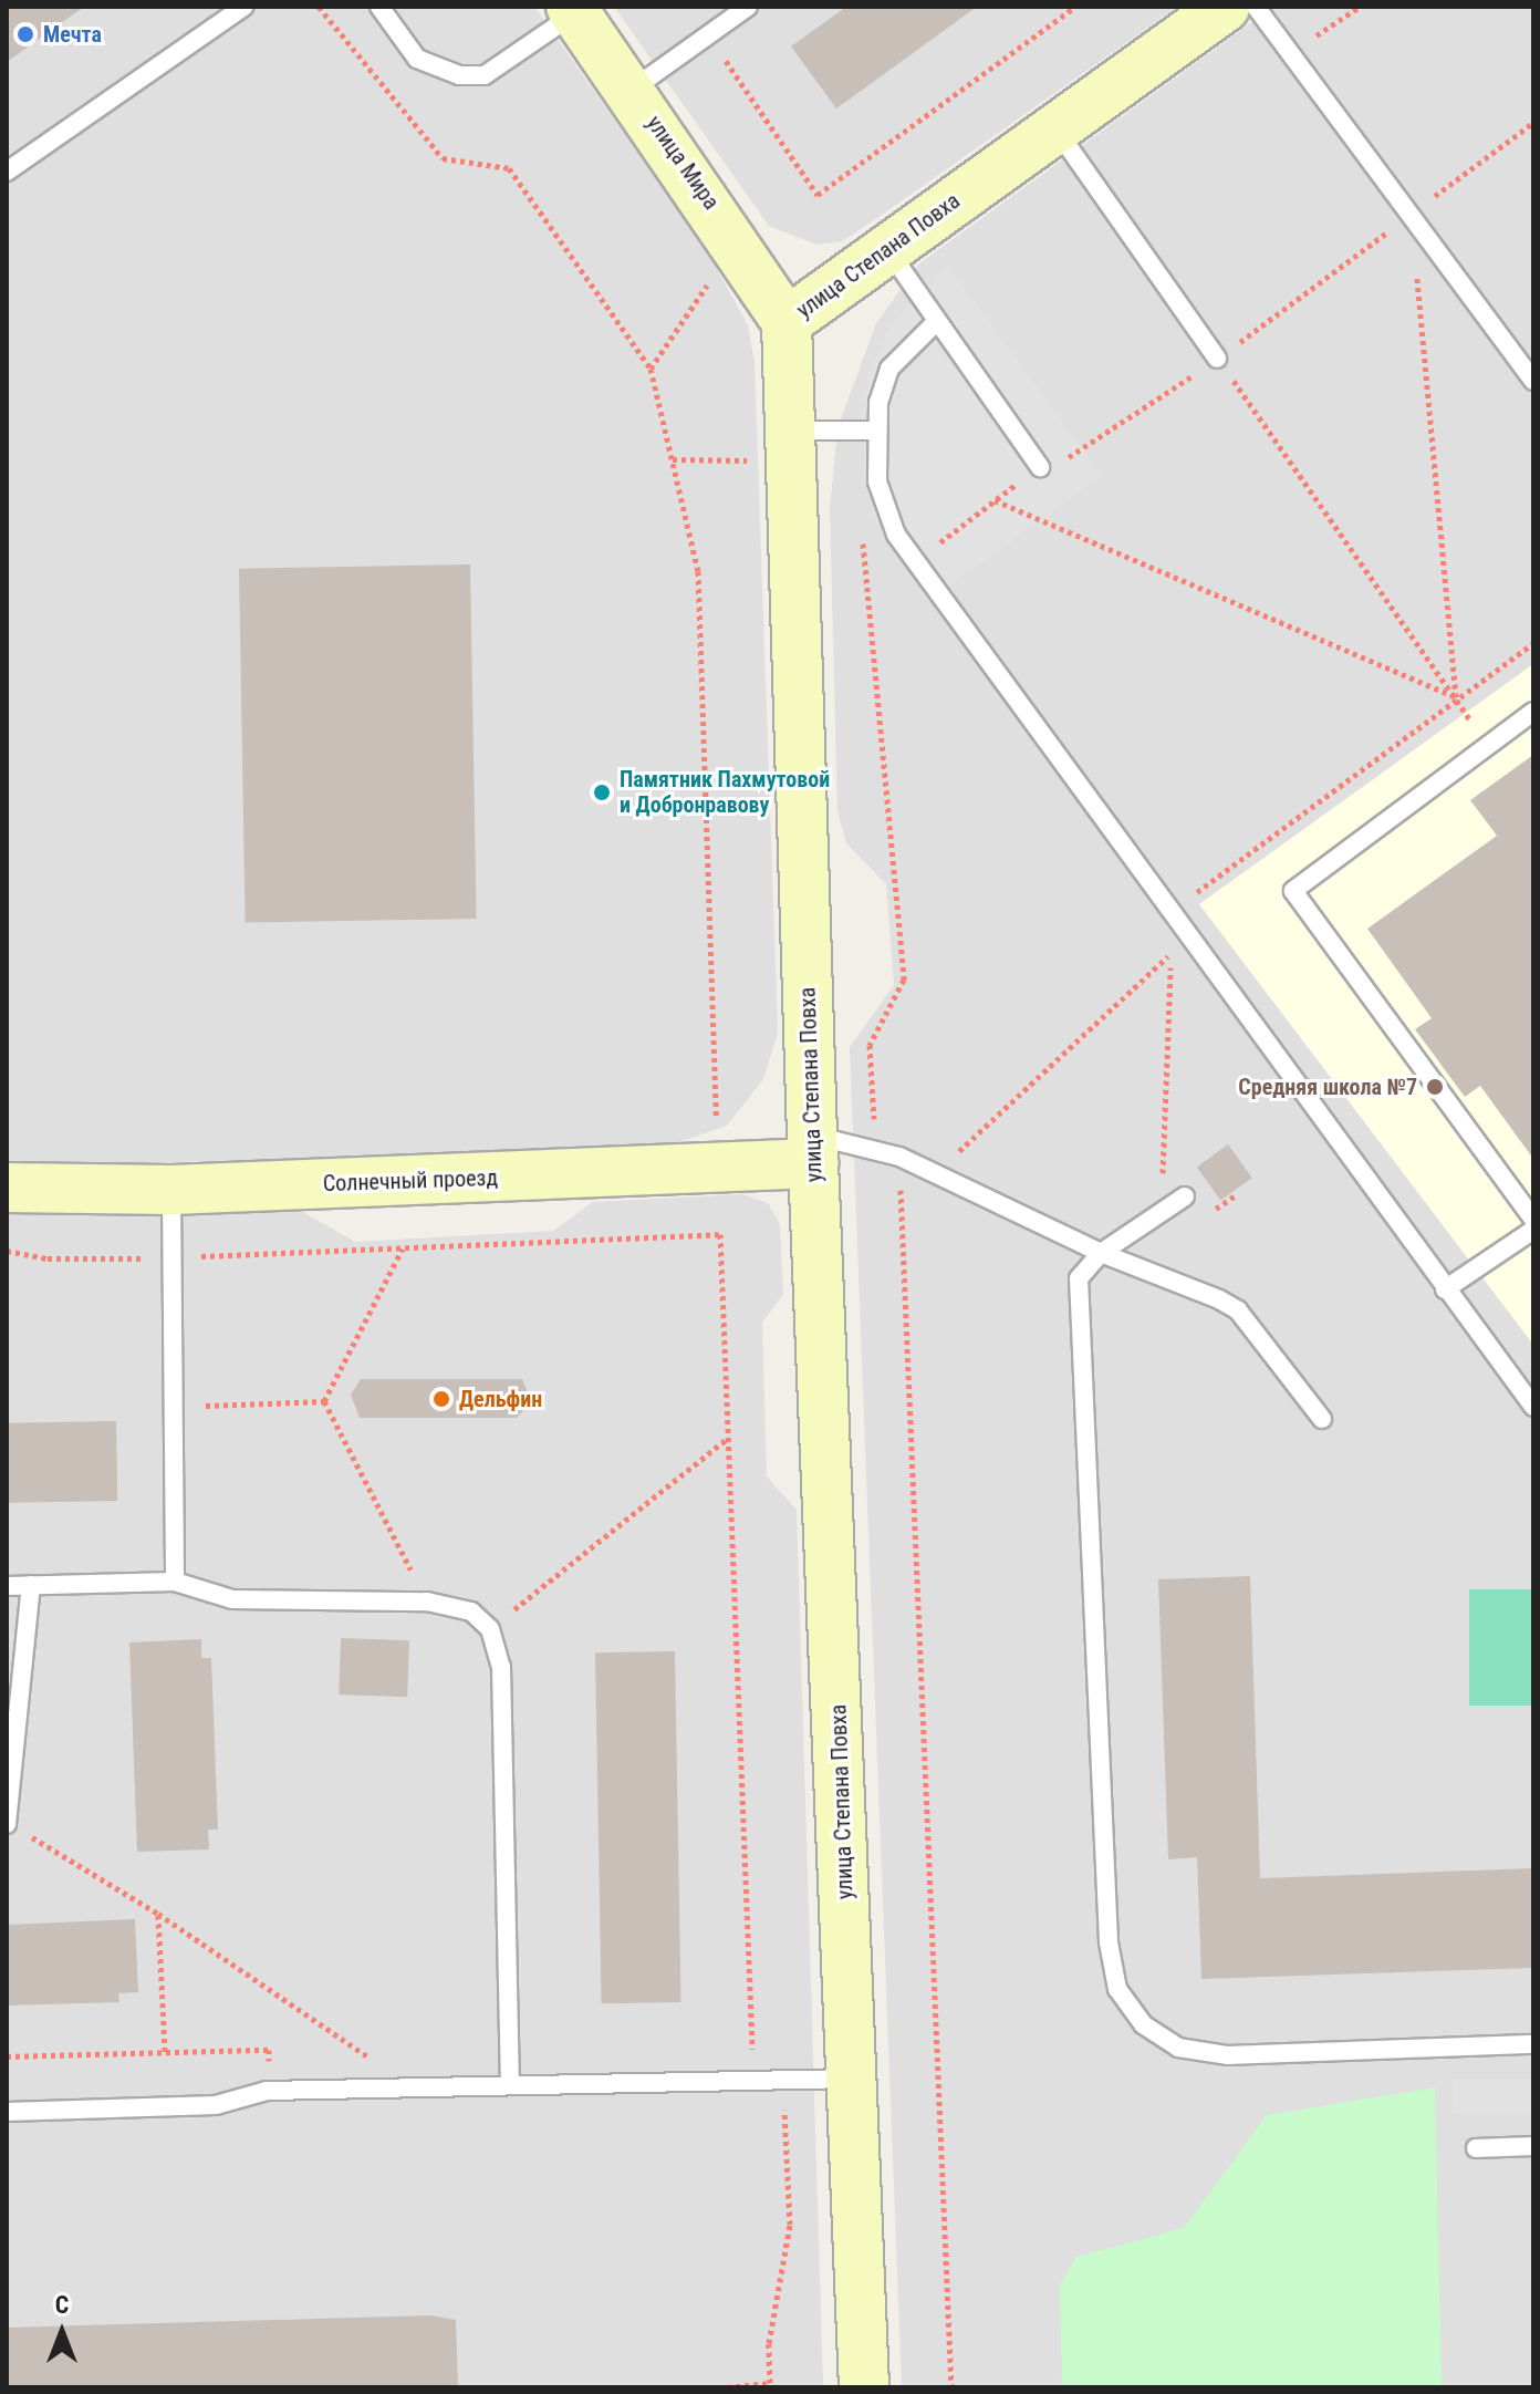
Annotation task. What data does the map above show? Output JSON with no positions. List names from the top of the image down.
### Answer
{
  "streets": {
    "street": ["улица Мира", "улица Степана Повха", "Солнечный проезд"]
  },
  "crossings": [
    ["улица Мира", "улица Степана Повха"],
    ["улица Степана Повха", "Солнечный проезд"]
  ],
  "places": [
    "Мечта",
    "Памятник Пахмутовой и Добронравову",
    "Средняя школа №7",
    "Дельфин"
  ],
  "north": "top"
}
